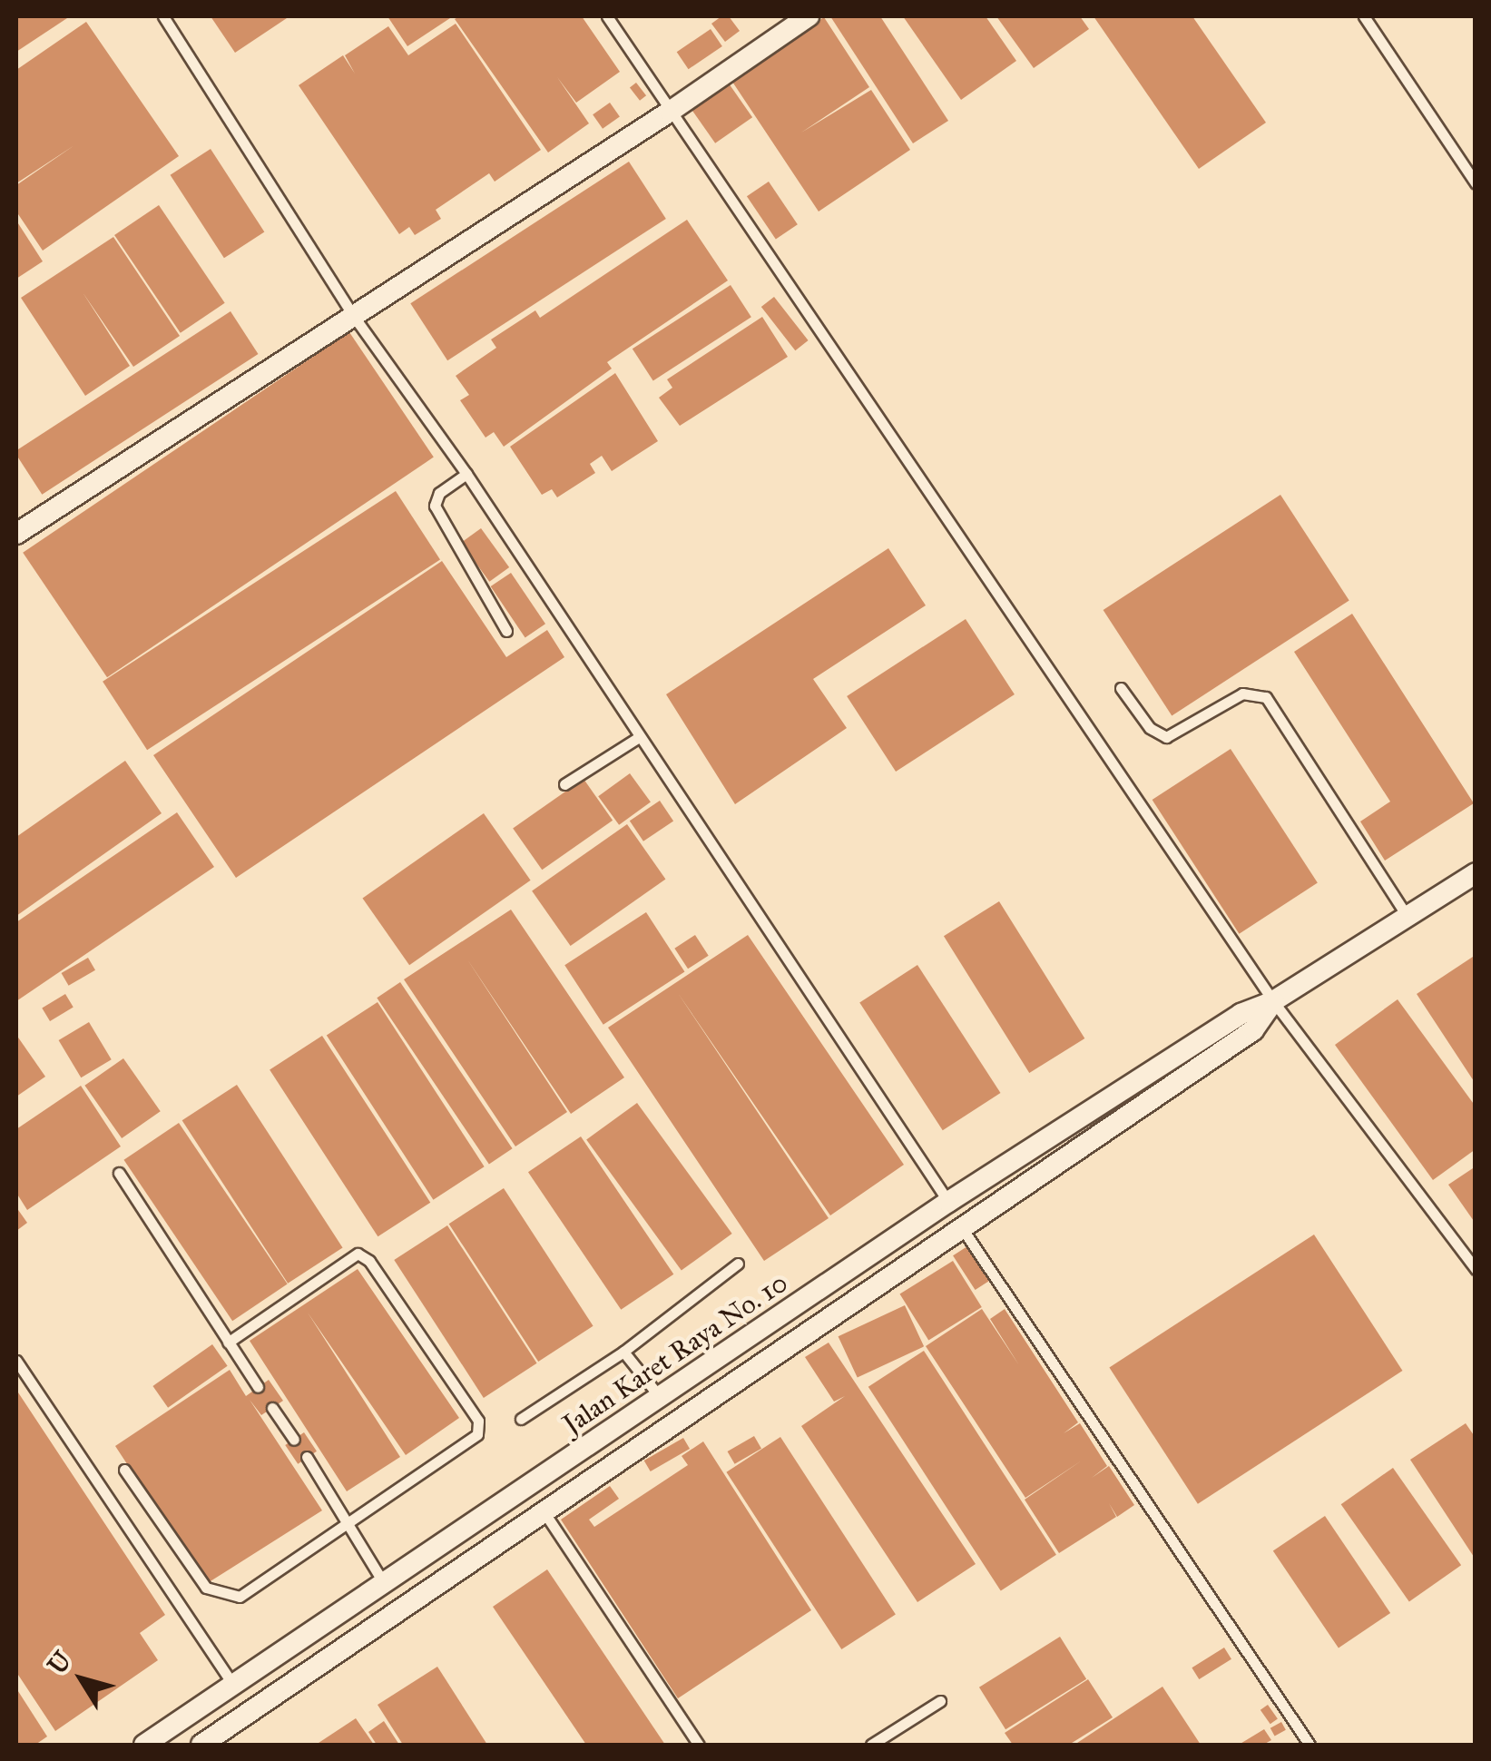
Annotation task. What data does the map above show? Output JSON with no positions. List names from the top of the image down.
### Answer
{
  "streets": {
    "street": ["Jalan Karet Raya No. 10"]
  },
  "north": "top left"
}
